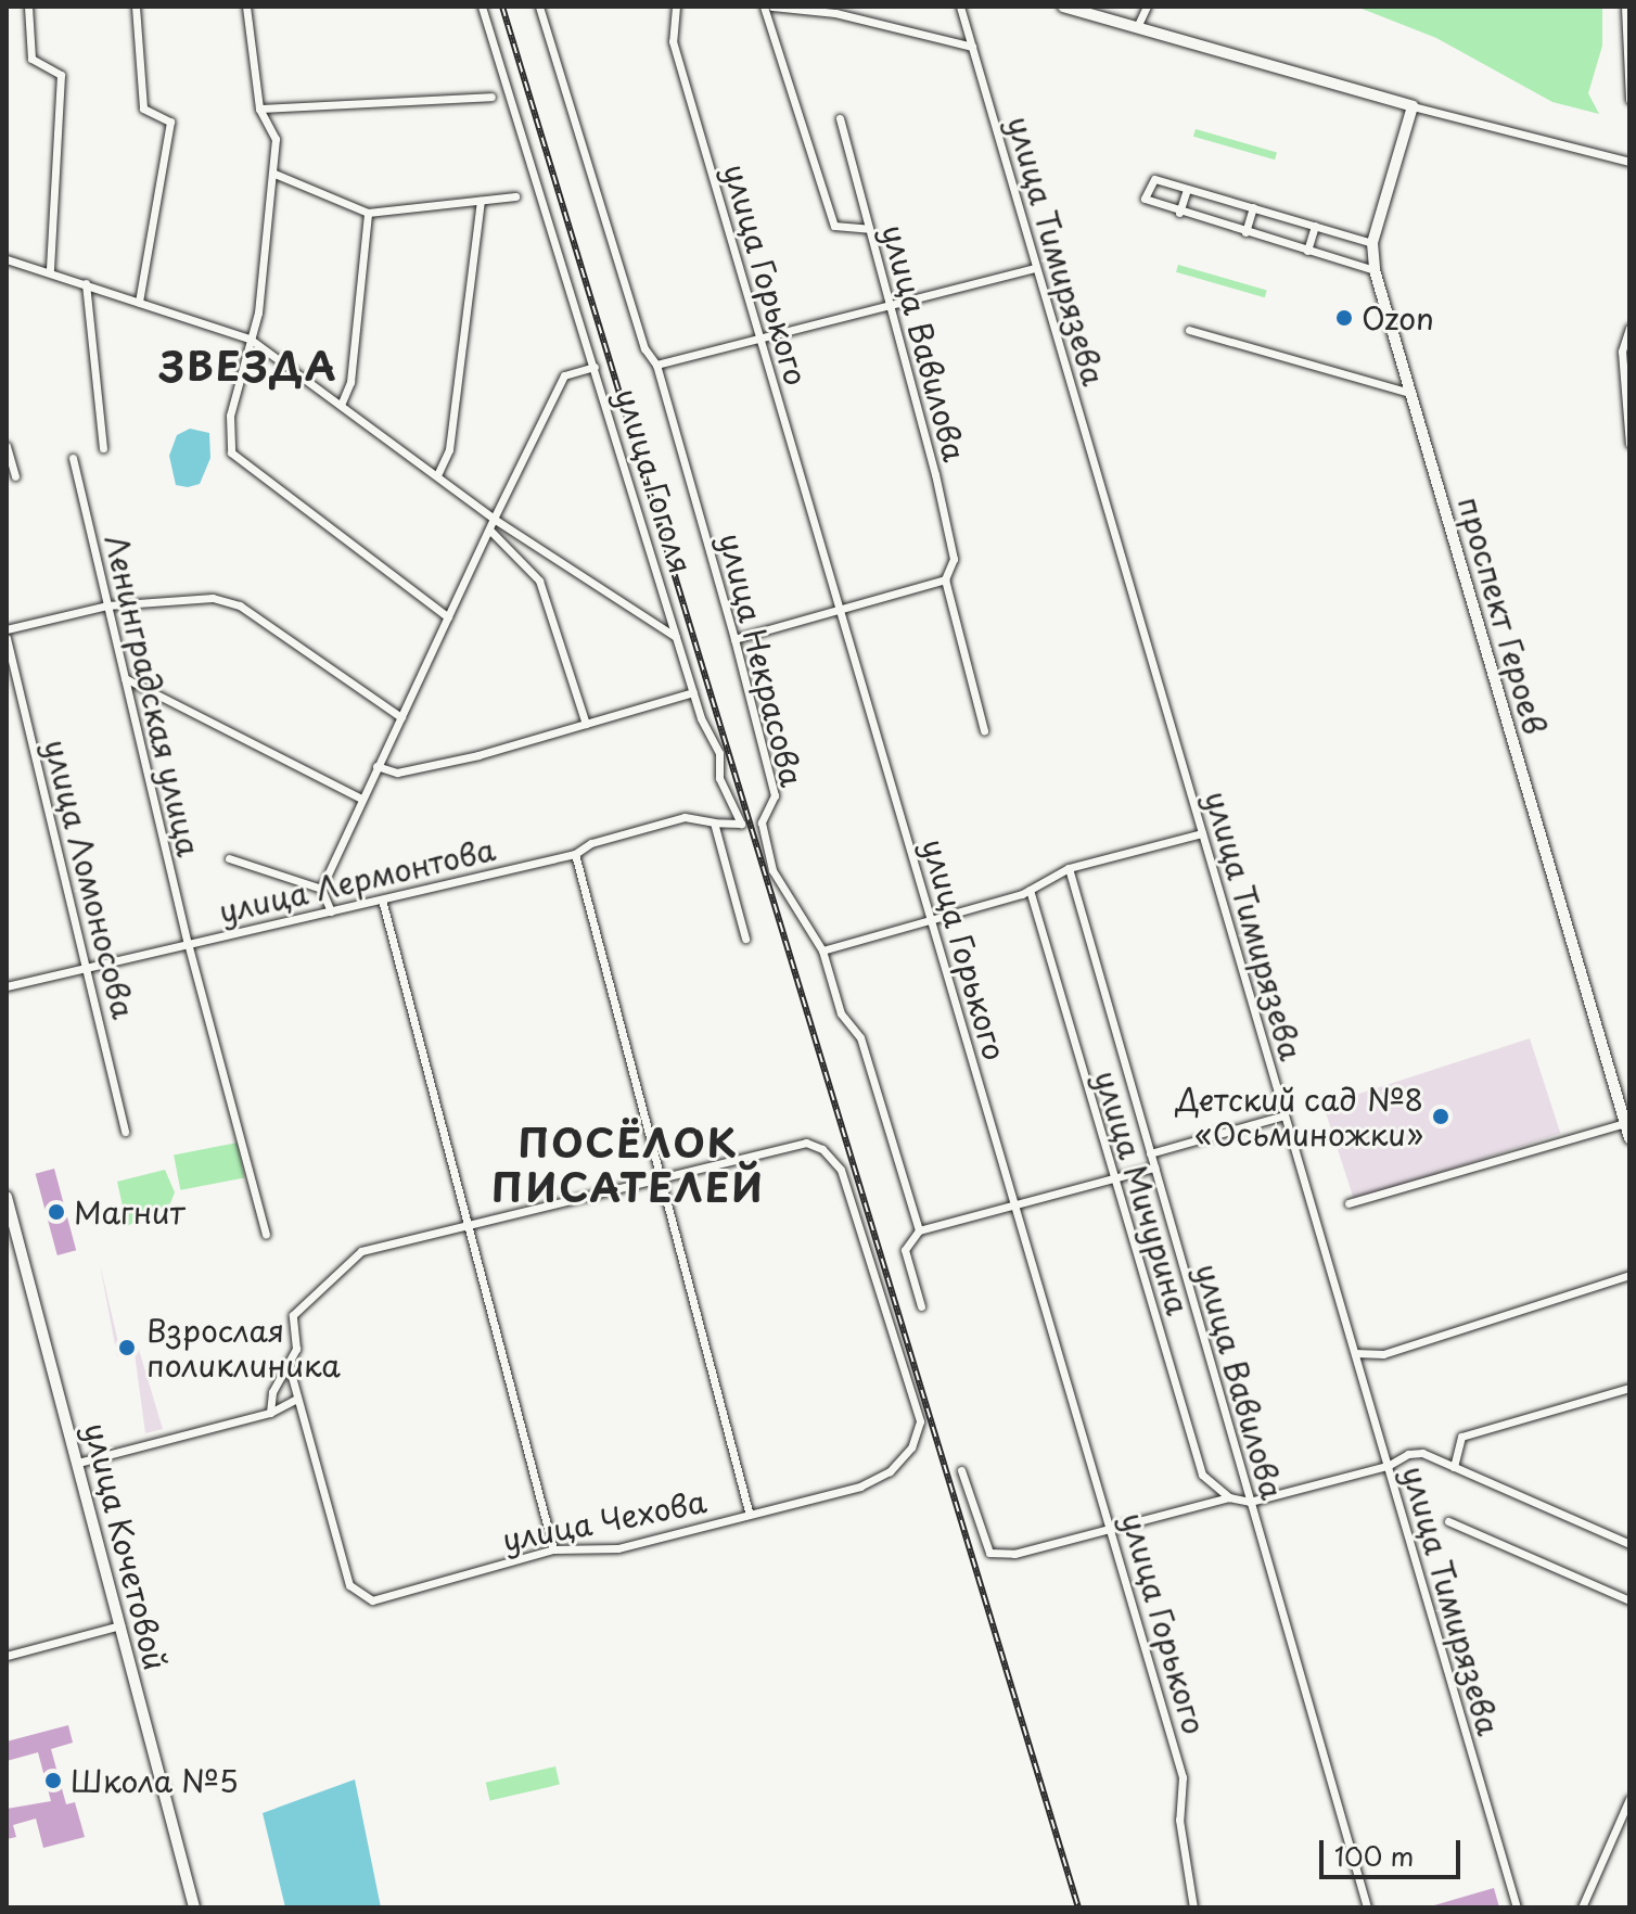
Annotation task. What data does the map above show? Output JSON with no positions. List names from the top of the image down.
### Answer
{
  "streets": {
    "street": [
      "улица Тимирязева",
      "улица Горького",
      "улица Вавилова",
      "улица Гоголя",
      "проспект Героев",
      "улица Некрасова",
      "Ленинградская улица",
      "улица Ломоносова",
      "улица Лермонтова",
      "улица Мичурина",
      "улица Чехова",
      "улица Кочетовой"
    ]
  },
  "crossings": [
    ["улица Гоголя", "улица Лермонтова"],
    ["Ленинградская улица", "улица Лермонтова"],
    ["улица Ломоносова", "улица Лермонтова"]
  ],
  "districts": ["ЗВЕЗДА", "ПОСЁЛОК ПИСАТЕЛЕЙ"],
  "places": [
    "Ozon",
    "Детский сад №8 «Осьминожки»",
    "Магнит",
    "Взрослая поликлиника",
    "Школа №5"
  ],
  "scale_bar": "100 m"
}
